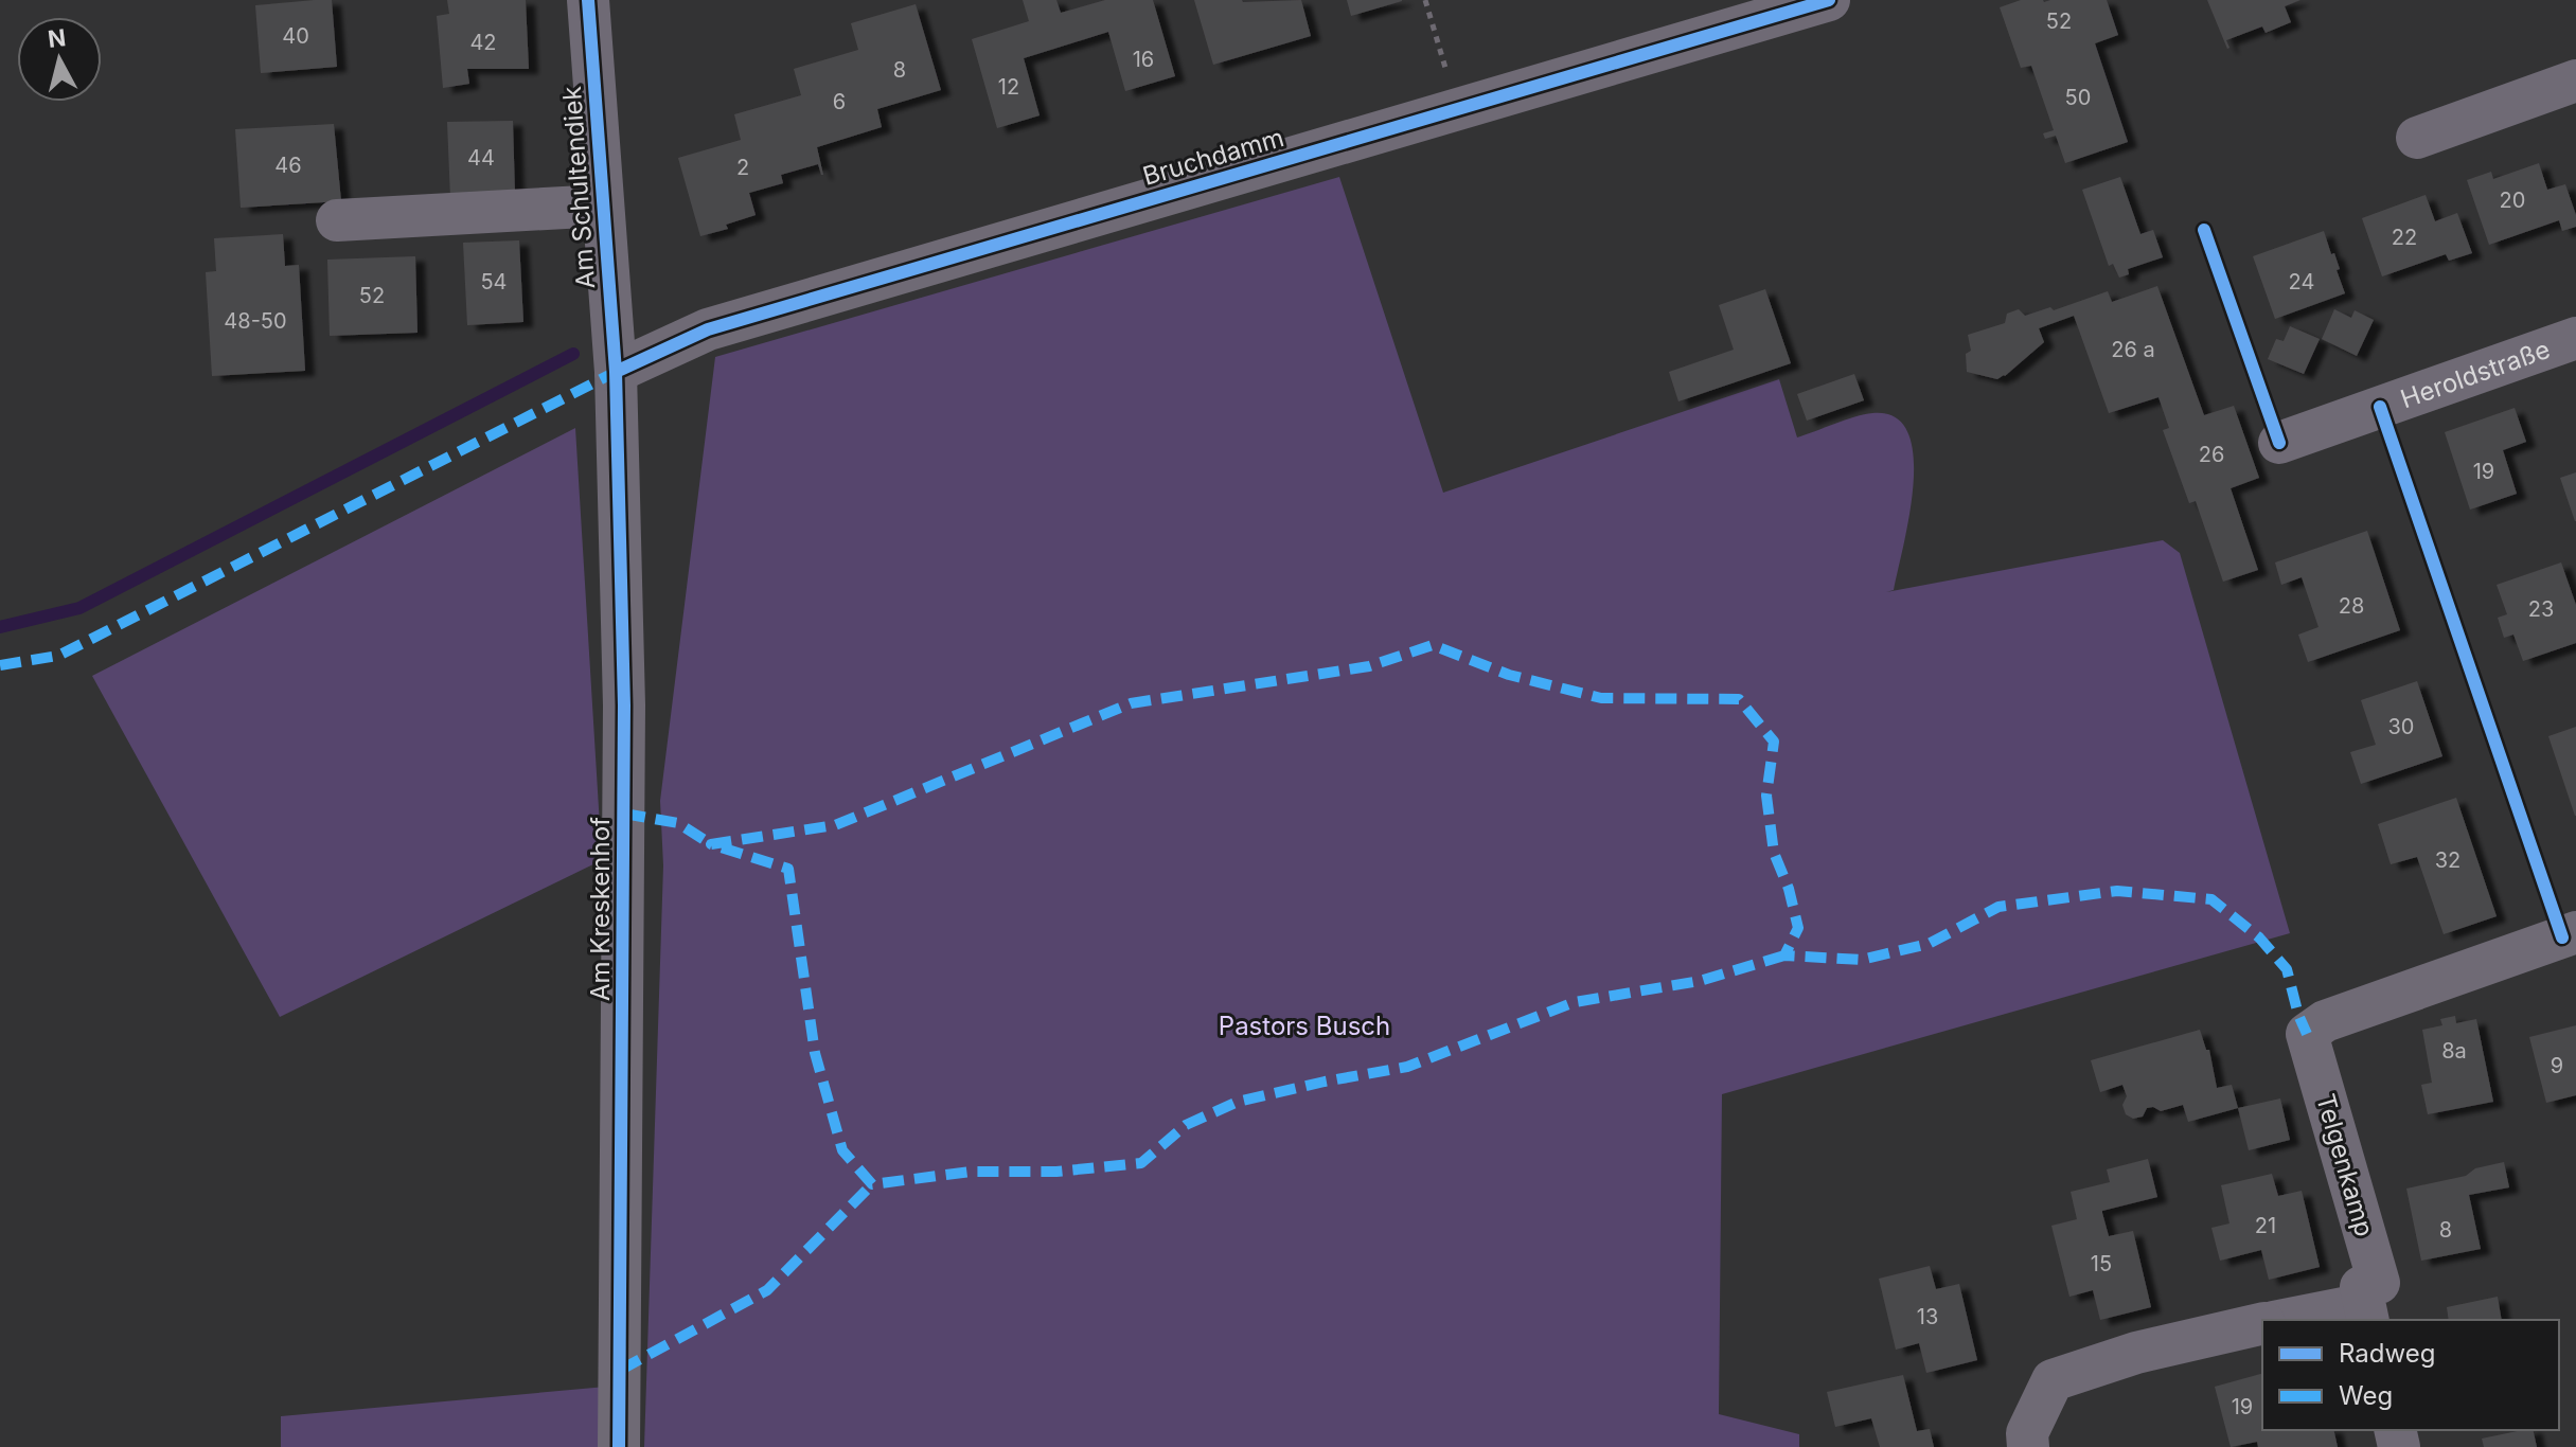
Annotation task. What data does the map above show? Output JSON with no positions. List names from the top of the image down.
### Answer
{
  "streets": {
    "street": [
      "Bruchdamm",
      "Am Schultendiek",
      "Heroldstraße",
      "Am Kreskenhof",
      "Telgenkamp"
    ]
  },
  "crossings": [
    ["Bruchdamm", "Am Schultendiek"],
    ["Bruchdamm", "Am Kreskenhof"],
    ["Am Schultendiek", "Am Kreskenhof"]
  ],
  "parks": ["Pastors Busch"],
  "house_numbers": [
    "52",
    "40",
    "42",
    "16",
    "8",
    "12",
    "50",
    "6",
    "44",
    "46",
    "2",
    "20",
    "22",
    "54",
    "24",
    "52",
    "48-50",
    "26 a",
    "26",
    "19",
    "28",
    "23",
    "30",
    "32",
    "8a",
    "9",
    "21",
    "8",
    "15",
    "13",
    "19"
  ],
  "legend": ["Radweg", "Weg"],
  "north": "top"
}
